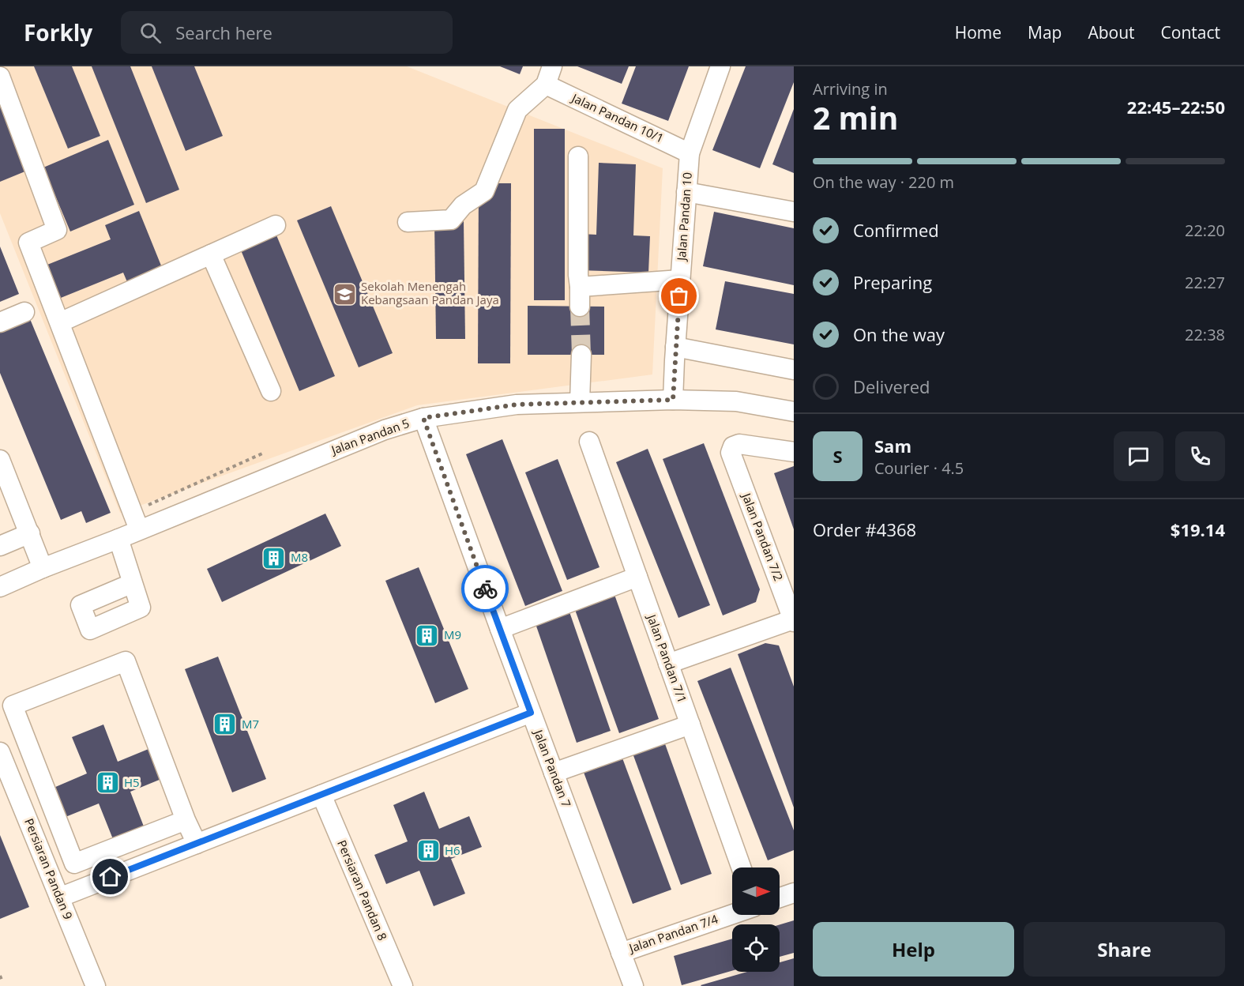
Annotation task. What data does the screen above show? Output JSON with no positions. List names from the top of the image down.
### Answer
{
  "streets": {
    "street": [
      "Jalan Pandan 10/1",
      "Jalan Pandan 10",
      "Jalan Pandan 5",
      "Jalan Pandan 7/2",
      "Jalan Pandan 7/1",
      "Jalan Pandan 7",
      "Persiaran Pandan 9",
      "Persiaran Pandan 8",
      "Jalan Pandan 7/4"
    ]
  },
  "crossings": [
    ["Jalan Pandan 10/1", "Jalan Pandan 10"],
    ["Jalan Pandan 10", "Jalan Pandan 5"],
    ["Jalan Pandan 5", "Jalan Pandan 7"],
    ["Jalan Pandan 7", "Jalan Pandan 7/4"]
  ],
  "places": {
    "school or university": ["Sekolah Menengah Kebangsaan Pandan Jaya"],
    "building": [
      "M8",
      "M9",
      "M7",
      "H5",
      "H6"
    ]
  },
  "north": "right",
  "page": {
    "header": "Forkly",
    "search": "Search here",
    "nav": [
      "Home",
      "Map",
      "About",
      "Contact"
    ],
    "heading": ["2 min", "Arriving in", "22:45–22:50"],
    "panel": [
      "Sam",
      "Courier · 4.5",
      "Order #4368",
      "$19.14"
    ],
    "bar": "On the way · 220 m",
    "list": [
      ["Confirmed", "22:20"],
      ["Preparing", "22:27"],
      ["On the way", "22:38"],
      "Delivered"
    ],
    "round": "S",
    "buttons": ["Help", "Share"]
  }
}
